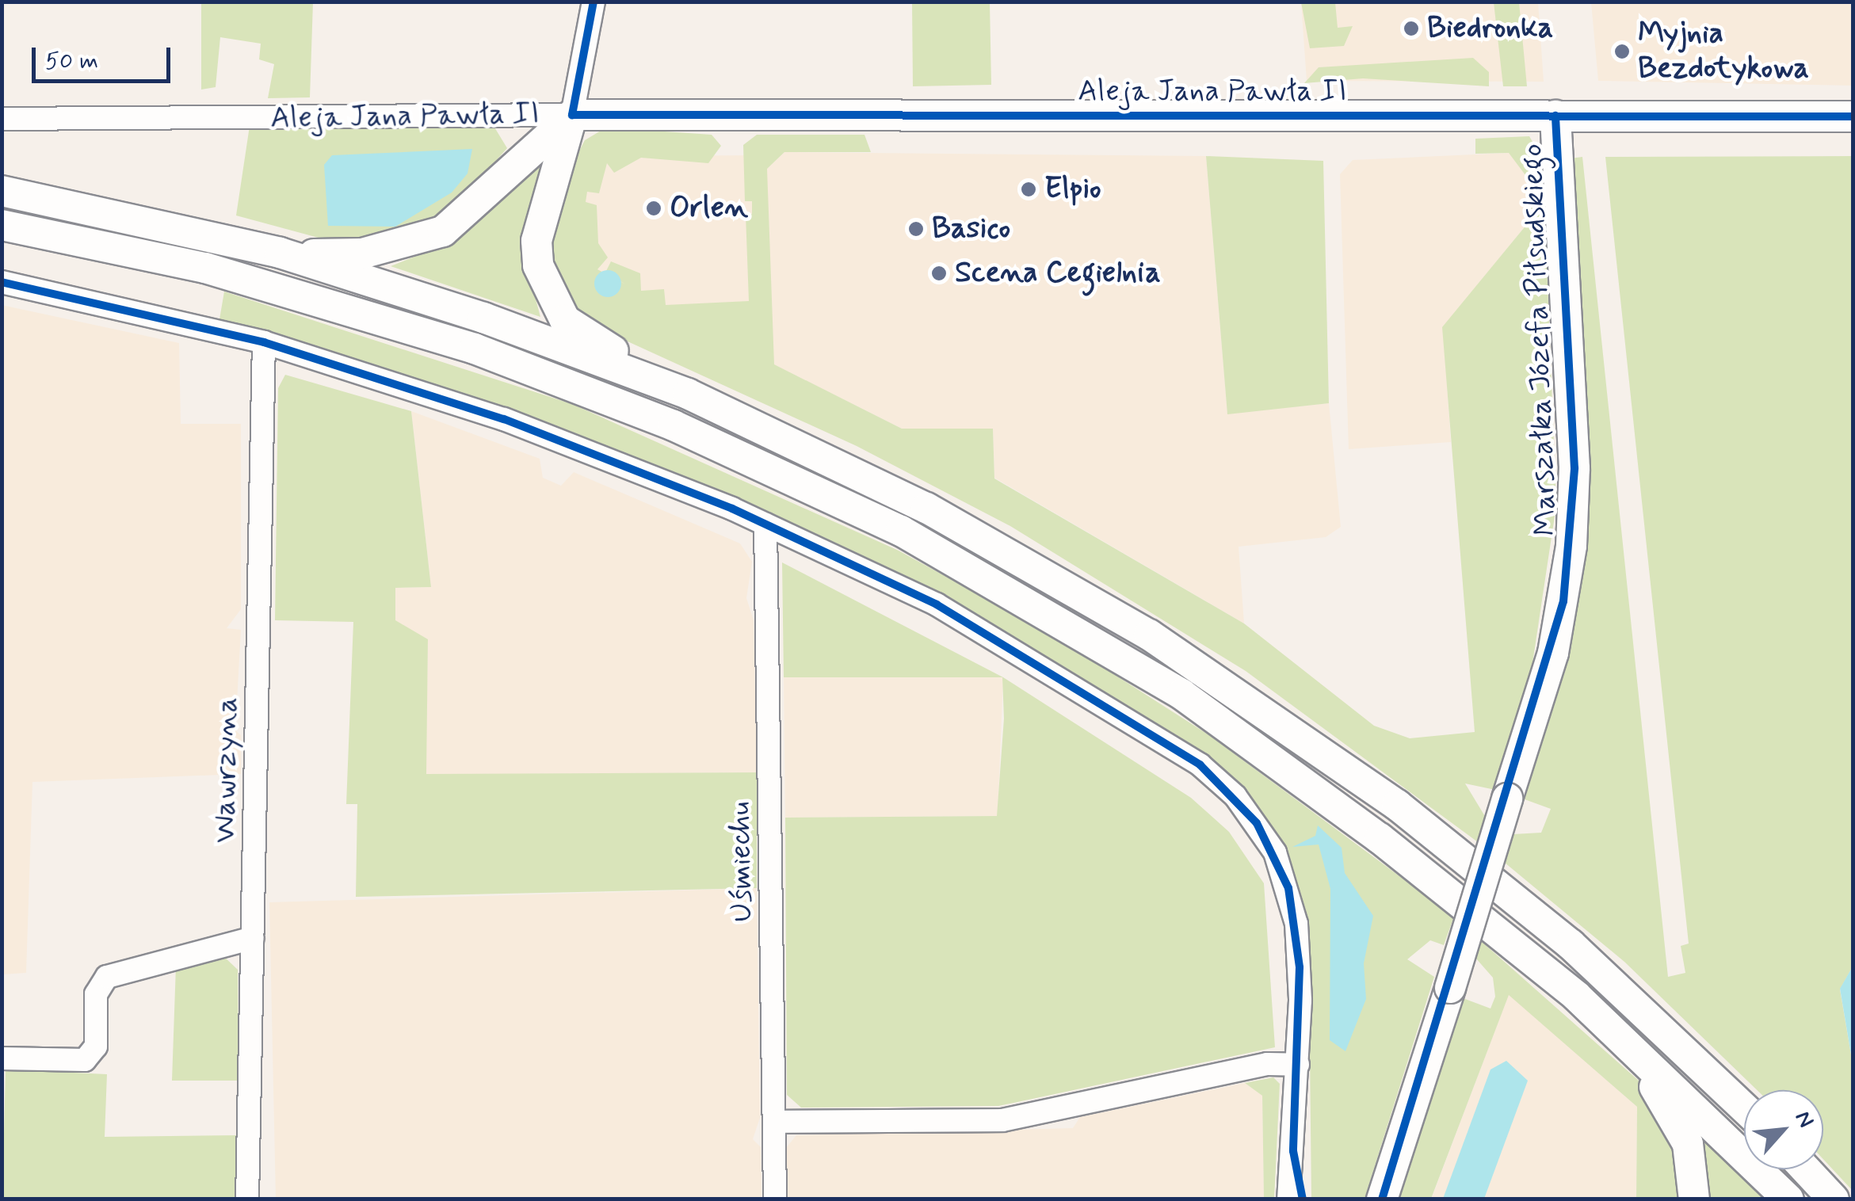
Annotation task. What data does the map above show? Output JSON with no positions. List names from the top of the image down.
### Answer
{
  "streets": {
    "main road": ["Aleja Jana Pawła II", "Marszałka Józefa Piłsudskiego"],
    "street": ["Wawrzyna", "Uśmiechu"]
  },
  "crossings": [
    ["Aleja Jana Pawła II", "Marszałka Józefa Piłsudskiego"]
  ],
  "places": [
    "Biedronka",
    "Myjnia Bezdotykowa",
    "Elpio",
    "Orlen",
    "Basico",
    "Scena Cegielnia"
  ],
  "scale_bar": "50 m",
  "north": "top right"
}
